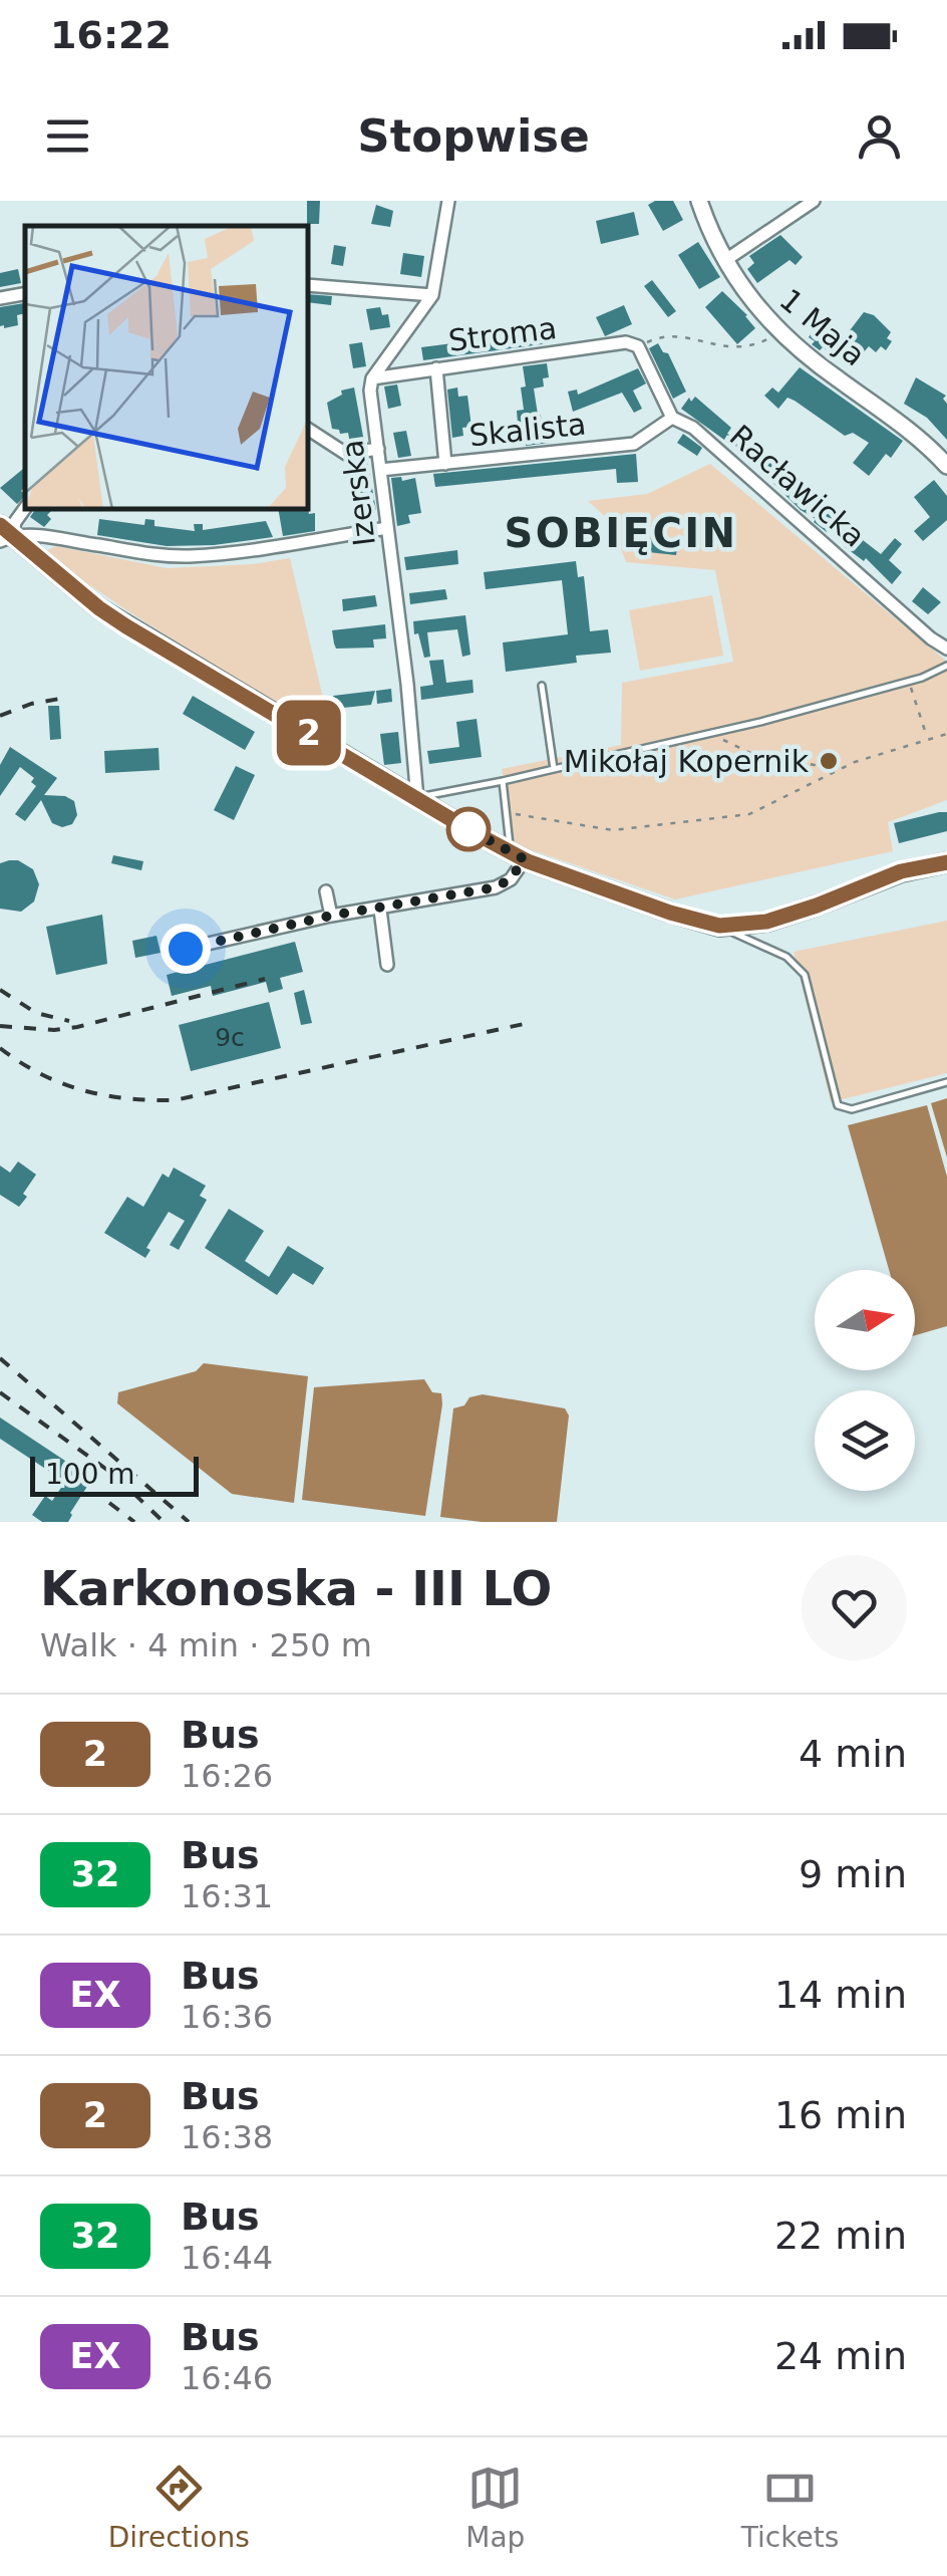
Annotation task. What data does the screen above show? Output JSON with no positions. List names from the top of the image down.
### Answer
{
  "streets": {
    "street": [
      "1 Maja",
      "Stroma",
      "Skalista",
      "Racławicka",
      "Izerska"
    ]
  },
  "crossings": [
    ["Stroma", "Skalista"],
    ["Stroma", "Racławicka"],
    ["Stroma", "Izerska"],
    ["Skalista", "Racławicka"],
    ["Skalista", "Izerska"]
  ],
  "districts": ["SOBIĘCIN"],
  "places": ["Mikołaj Kopernik"],
  "lines": ["bus line 2"],
  "house_numbers": ["9c"],
  "scale_bar": "100 m",
  "north": "right",
  "page": {
    "status": "16:22",
    "header": "Stopwise",
    "on_map": "2",
    "scale": "100 m",
    "heading": ["Karkonoska - III LO", "Walk · 4 min · 250 m"],
    "list": [
      {
        "mark": "2",
        "name": "Bus",
        "note": "16:26",
        "value": "4 min"
      },
      {
        "mark": "32",
        "name": "Bus",
        "note": "16:31",
        "value": "9 min"
      },
      {
        "mark": "EX",
        "name": "Bus",
        "note": "16:36",
        "value": "14 min"
      },
      {
        "mark": "2",
        "name": "Bus",
        "note": "16:38",
        "value": "16 min"
      },
      {
        "mark": "32",
        "name": "Bus",
        "note": "16:44",
        "value": "22 min"
      },
      {
        "mark": "EX",
        "name": "Bus",
        "note": "16:46",
        "value": "24 min"
      }
    ],
    "tabs": ["Directions", "Map", "Tickets"]
  }
}
